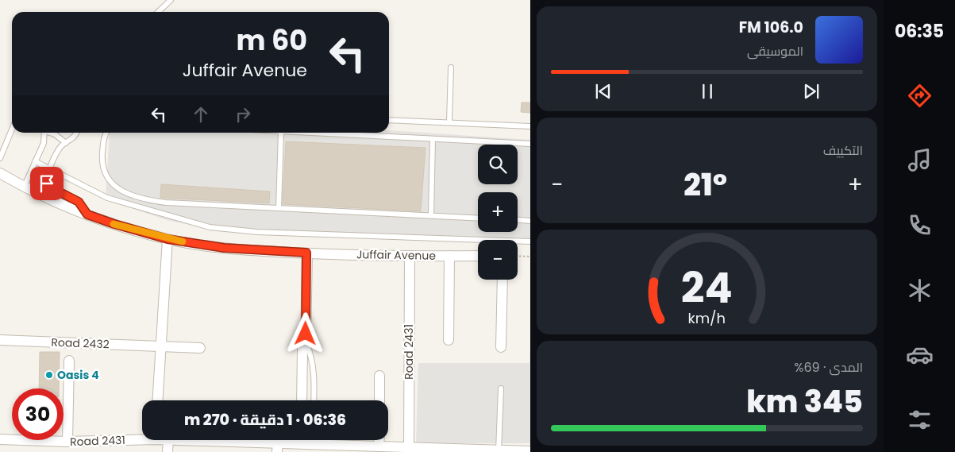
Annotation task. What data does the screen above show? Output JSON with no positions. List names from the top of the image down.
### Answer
{
  "streets": {
    "street": ["Juffair Avenue", "Road 2432", "Road 2431"]
  },
  "crossings": [
    ["Juffair Avenue", "Road 2431"]
  ],
  "places": ["Oasis 4"],
  "page": {
    "tabs": "06:35",
    "turn": ["60 m", "Juffair Avenue"],
    "song": ["106.0 FM", "الموسيقى"],
    "tile": [
      "التكييف",
      ["المدى · 69%", "345 km"]
    ],
    "map_buttons": ["+", "−"],
    "heat": ["−", "21°", "+"],
    "limit": "30",
    "trip": "06:36 · 1 دقيقة · 270 m",
    "gauge": ["24", "km/h"]
  }
}
